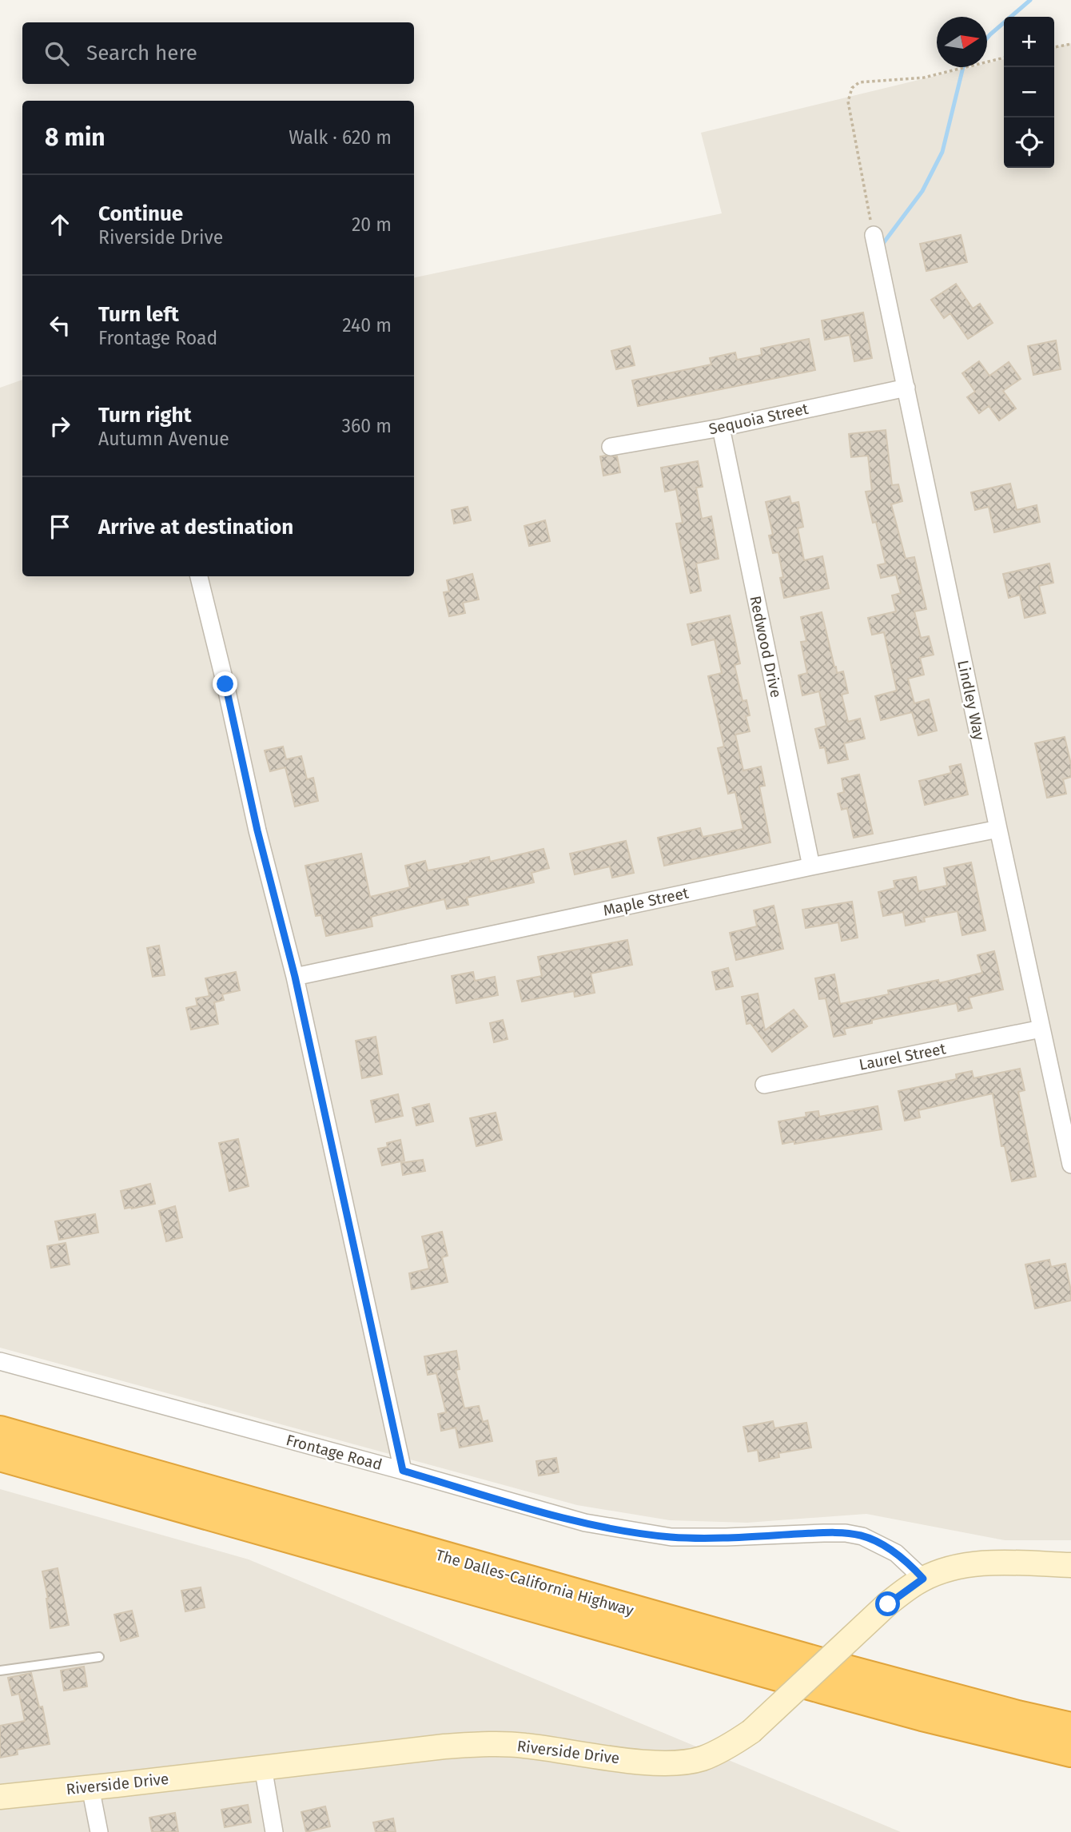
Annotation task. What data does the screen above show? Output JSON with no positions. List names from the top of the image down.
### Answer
{
  "streets": {
    "highway": ["The Dalles-California Highway"],
    "street": [
      "Sequoia Street",
      "Redwood Drive",
      "Lindley Way",
      "Maple Street",
      "Laurel Street",
      "Frontage Road",
      "Riverside Drive"
    ]
  },
  "crossings": [
    ["Sequoia Street", "Redwood Drive"],
    ["Sequoia Street", "Lindley Way"],
    ["Redwood Drive", "Maple Street"],
    ["Lindley Way", "Maple Street"],
    ["Lindley Way", "Laurel Street"],
    ["Frontage Road", "Riverside Drive"]
  ],
  "north": "right",
  "page": {
    "map_buttons": ["+", "−"],
    "search": "Search here",
    "heading": ["8 min", "Walk · 620 m"],
    "list": [
      ["Continue", "Riverside Drive", "20 m"],
      ["Turn left", "Frontage Road", "240 m"],
      ["Turn right", "Autumn Avenue", "360 m"],
      "Arrive at destination"
    ]
  }
}
